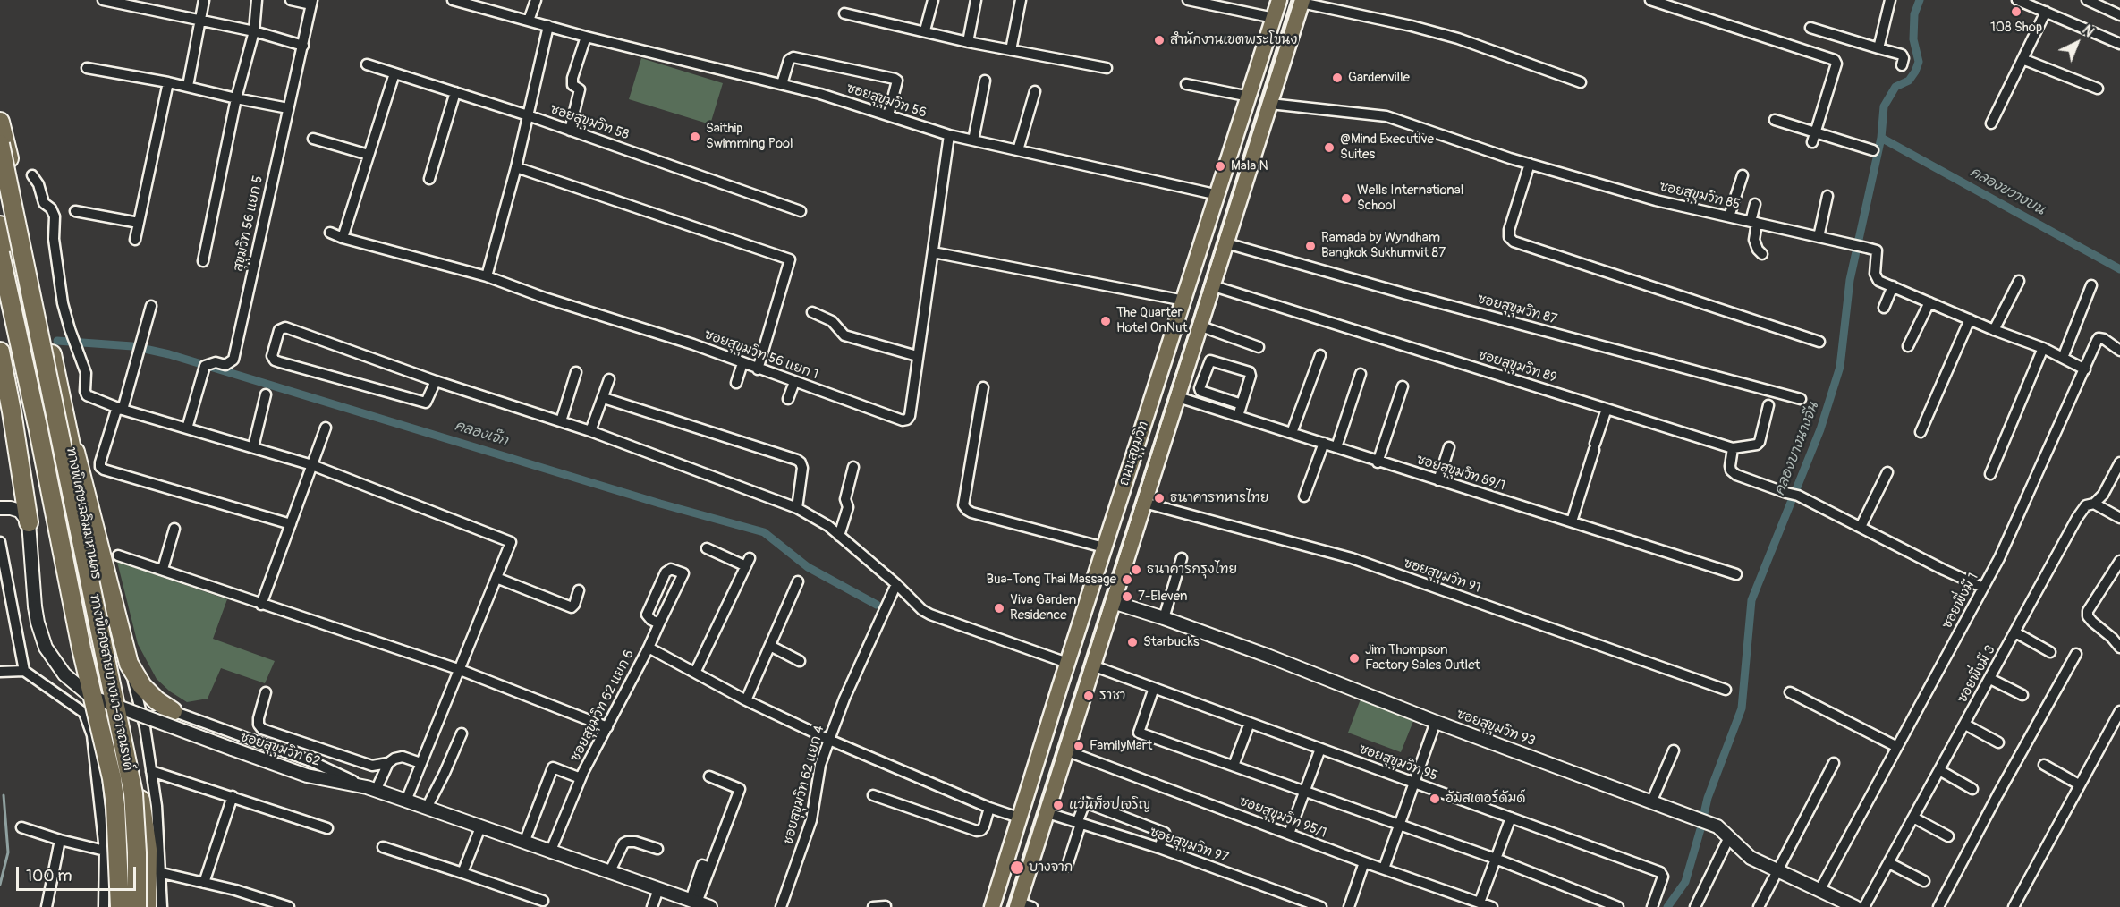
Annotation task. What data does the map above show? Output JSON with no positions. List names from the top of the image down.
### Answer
{
  "streets": {
    "highway": ["ทางพิเศษเฉลิมมหานคร", "ทางพิเศษสายบางนา-อาจณรงค์"],
    "main road": ["ถนนสุขุมวิท"],
    "street": [
      "ซอยสุขุมวิท 56",
      "ซอยสุขุมวิท 58",
      "ซอยสุขุมวิท 85",
      "สุขุมวิท 56 แยก 5",
      "ซอยสุขุมวิท 87",
      "ซอยสุขุมวิท 56 แยก 1",
      "ซอยสุขุมวิท 89",
      "ซอยสุขุมวิท 89/1",
      "ซอยสุขุมวิท 91",
      "ซอยพึ่งมี 1",
      "ซอยพึ่งมี 3",
      "ซอยสุขุมวิท 62 แยก 6",
      "ซอยสุขุมวิท 93",
      "ซอยสุขุมวิท 62",
      "ซอยสุขุมวิท 95",
      "ซอยสุขุมวิท 62 แยก 4",
      "ซอยสุขุมวิท 95/1",
      "ซอยสุขุมวิท 97"
    ]
  },
  "crossings": [
    ["ซอยสุขุมวิท 56", "ซอยสุขุมวิท 56 แยก 1"],
    ["ซอยสุขุมวิท 56", "ถนนสุขุมวิท"],
    ["ซอยสุขุมวิท 85", "ถนนสุขุมวิท"],
    ["ซอยสุขุมวิท 85", "ซอยพึ่งมี 1"],
    ["ซอยสุขุมวิท 87", "ถนนสุขุมวิท"],
    ["ซอยสุขุมวิท 89", "ถนนสุขุมวิท"],
    ["ถนนสุขุมวิท", "ซอยสุขุมวิท 89/1"],
    ["ถนนสุขุมวิท", "ซอยสุขุมวิท 91"],
    ["ถนนสุขุมวิท", "ซอยสุขุมวิท 93"],
    ["ถนนสุขุมวิท", "ซอยสุขุมวิท 95"],
    ["ถนนสุขุมวิท", "ซอยสุขุมวิท 95/1"],
    ["ถนนสุขุมวิท", "ซอยสุขุมวิท 97"],
    ["ซอยพึ่งมี 1", "ซอยสุขุมวิท 93"],
    ["ซอยสุขุมวิท 62 แยก 6", "ซอยสุขุมวิท 62"]
  ],
  "water": ["คลองขวางบน", "คลองเจ๊ก", "คลองบางนางจีน"],
  "places": [
    "108 Shop",
    "สำนักงานเขตพระโขนง",
    "Gardenville",
    "Saithip Swimming Pool",
    "@Mind Executive Suites",
    "Mala N",
    "Wells International School",
    "Ramada by Wyndham Bangkok Sukhumvit 87",
    "The Quarter Hotel OnNut",
    "ธนาคารทหารไทย",
    "ธนาคารกรุงไทย",
    "Bua-Tong Thai Massage",
    "7-Eleven",
    "Viva Garden Residence",
    "Starbucks",
    "Jim Thompson Factory Sales Outlet",
    "ราชา",
    "FamilyMart",
    "อัมสเตอร์ดัมด์",
    "แว่นท็อปเจริญ",
    "บางจาก"
  ],
  "scale_bar": "100 m",
  "north": "top right"
}
